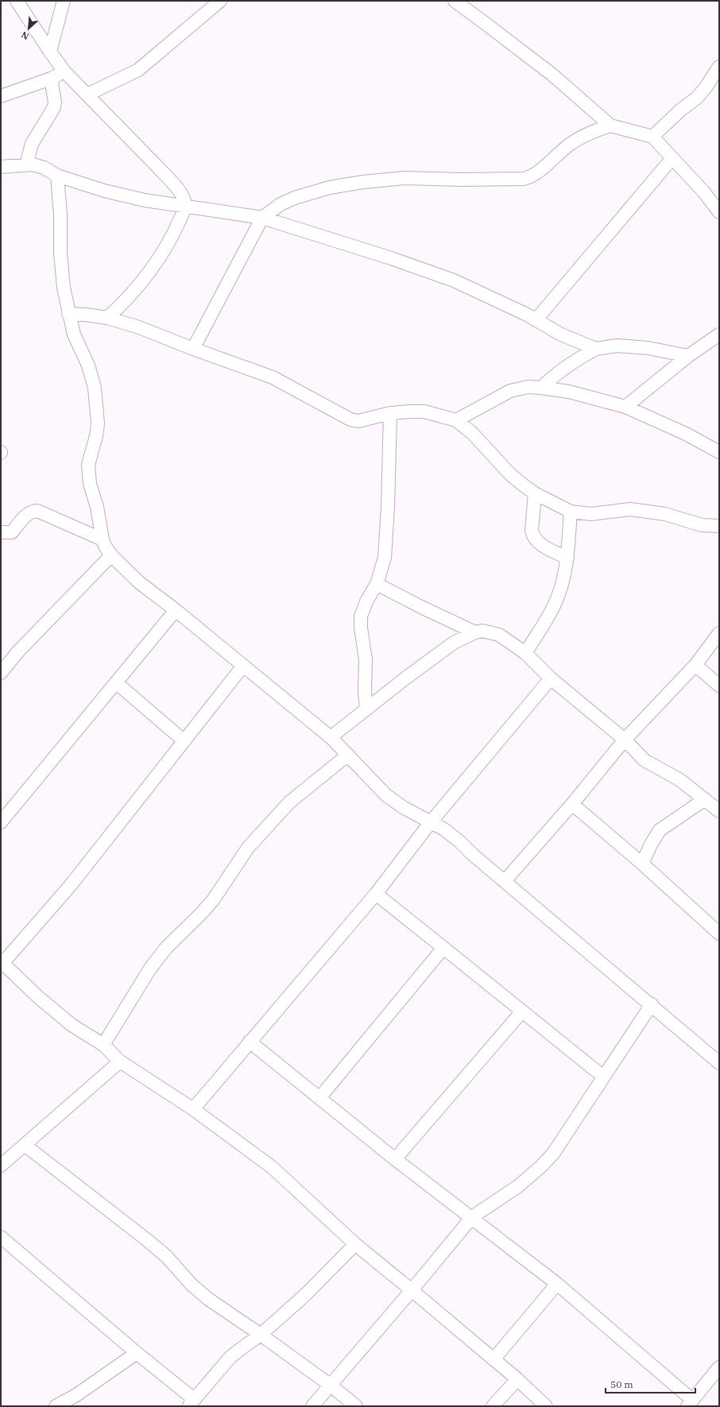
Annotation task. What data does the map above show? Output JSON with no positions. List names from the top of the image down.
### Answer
{
  "scale_bar": "50 m",
  "north": "bottom left"
}
